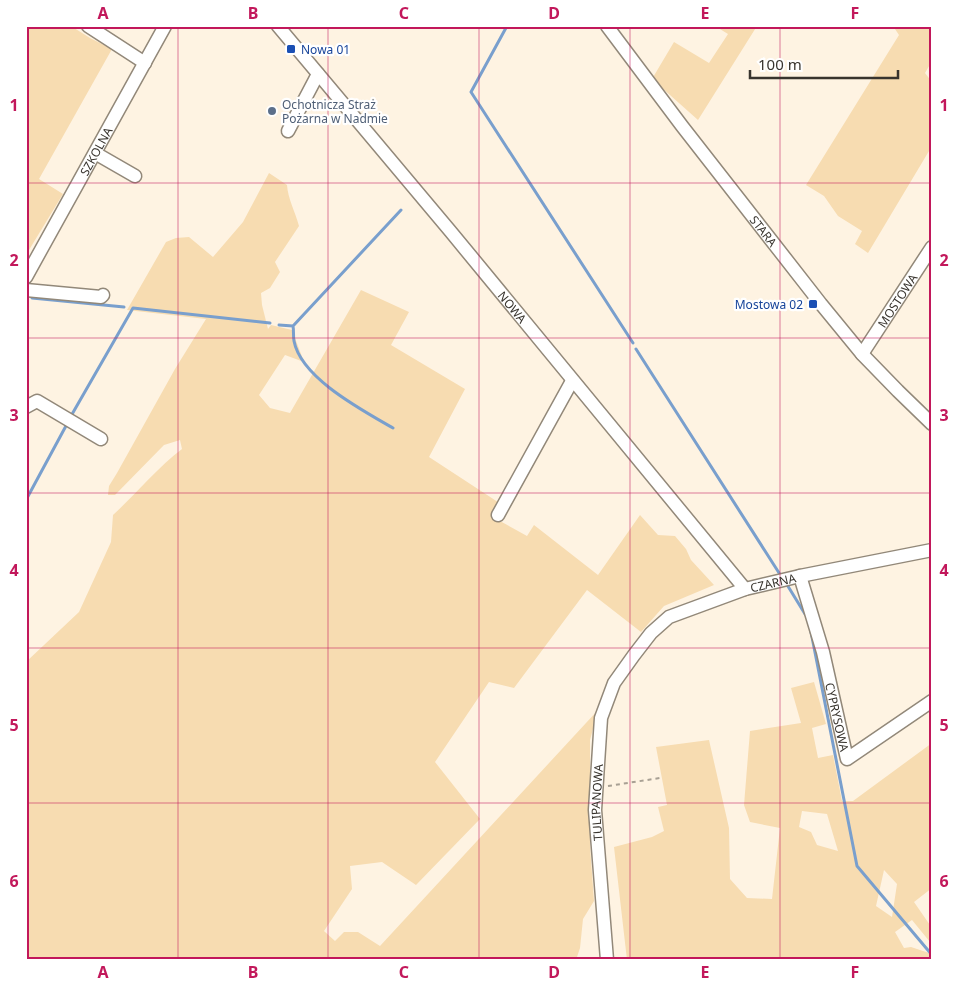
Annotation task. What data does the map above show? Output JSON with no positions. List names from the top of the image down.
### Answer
{
  "streets": {
    "street": [
      "SZKOLNA",
      "STARA",
      "MOSTOWA",
      "NOWA",
      "CZARNA",
      "CYPRYSOWA",
      "TULIPANOWA"
    ]
  },
  "crossings": [
    ["STARA", "MOSTOWA"],
    ["NOWA", "CZARNA"],
    ["CZARNA", "CYPRYSOWA"],
    ["CZARNA", "TULIPANOWA"]
  ],
  "places": {
    "transit": ["Nowa 01", "Mostowa 02"],
    "other": ["Ochotnicza Straż Pożarna w Nadmie"]
  },
  "scale_bar": "100 m",
  "grid": {
    "columns": [
      "A",
      "B",
      "C",
      "D",
      "E",
      "F"
    ],
    "rows": [
      "1",
      "2",
      "3",
      "4",
      "5",
      "6"
    ]
  }
}
